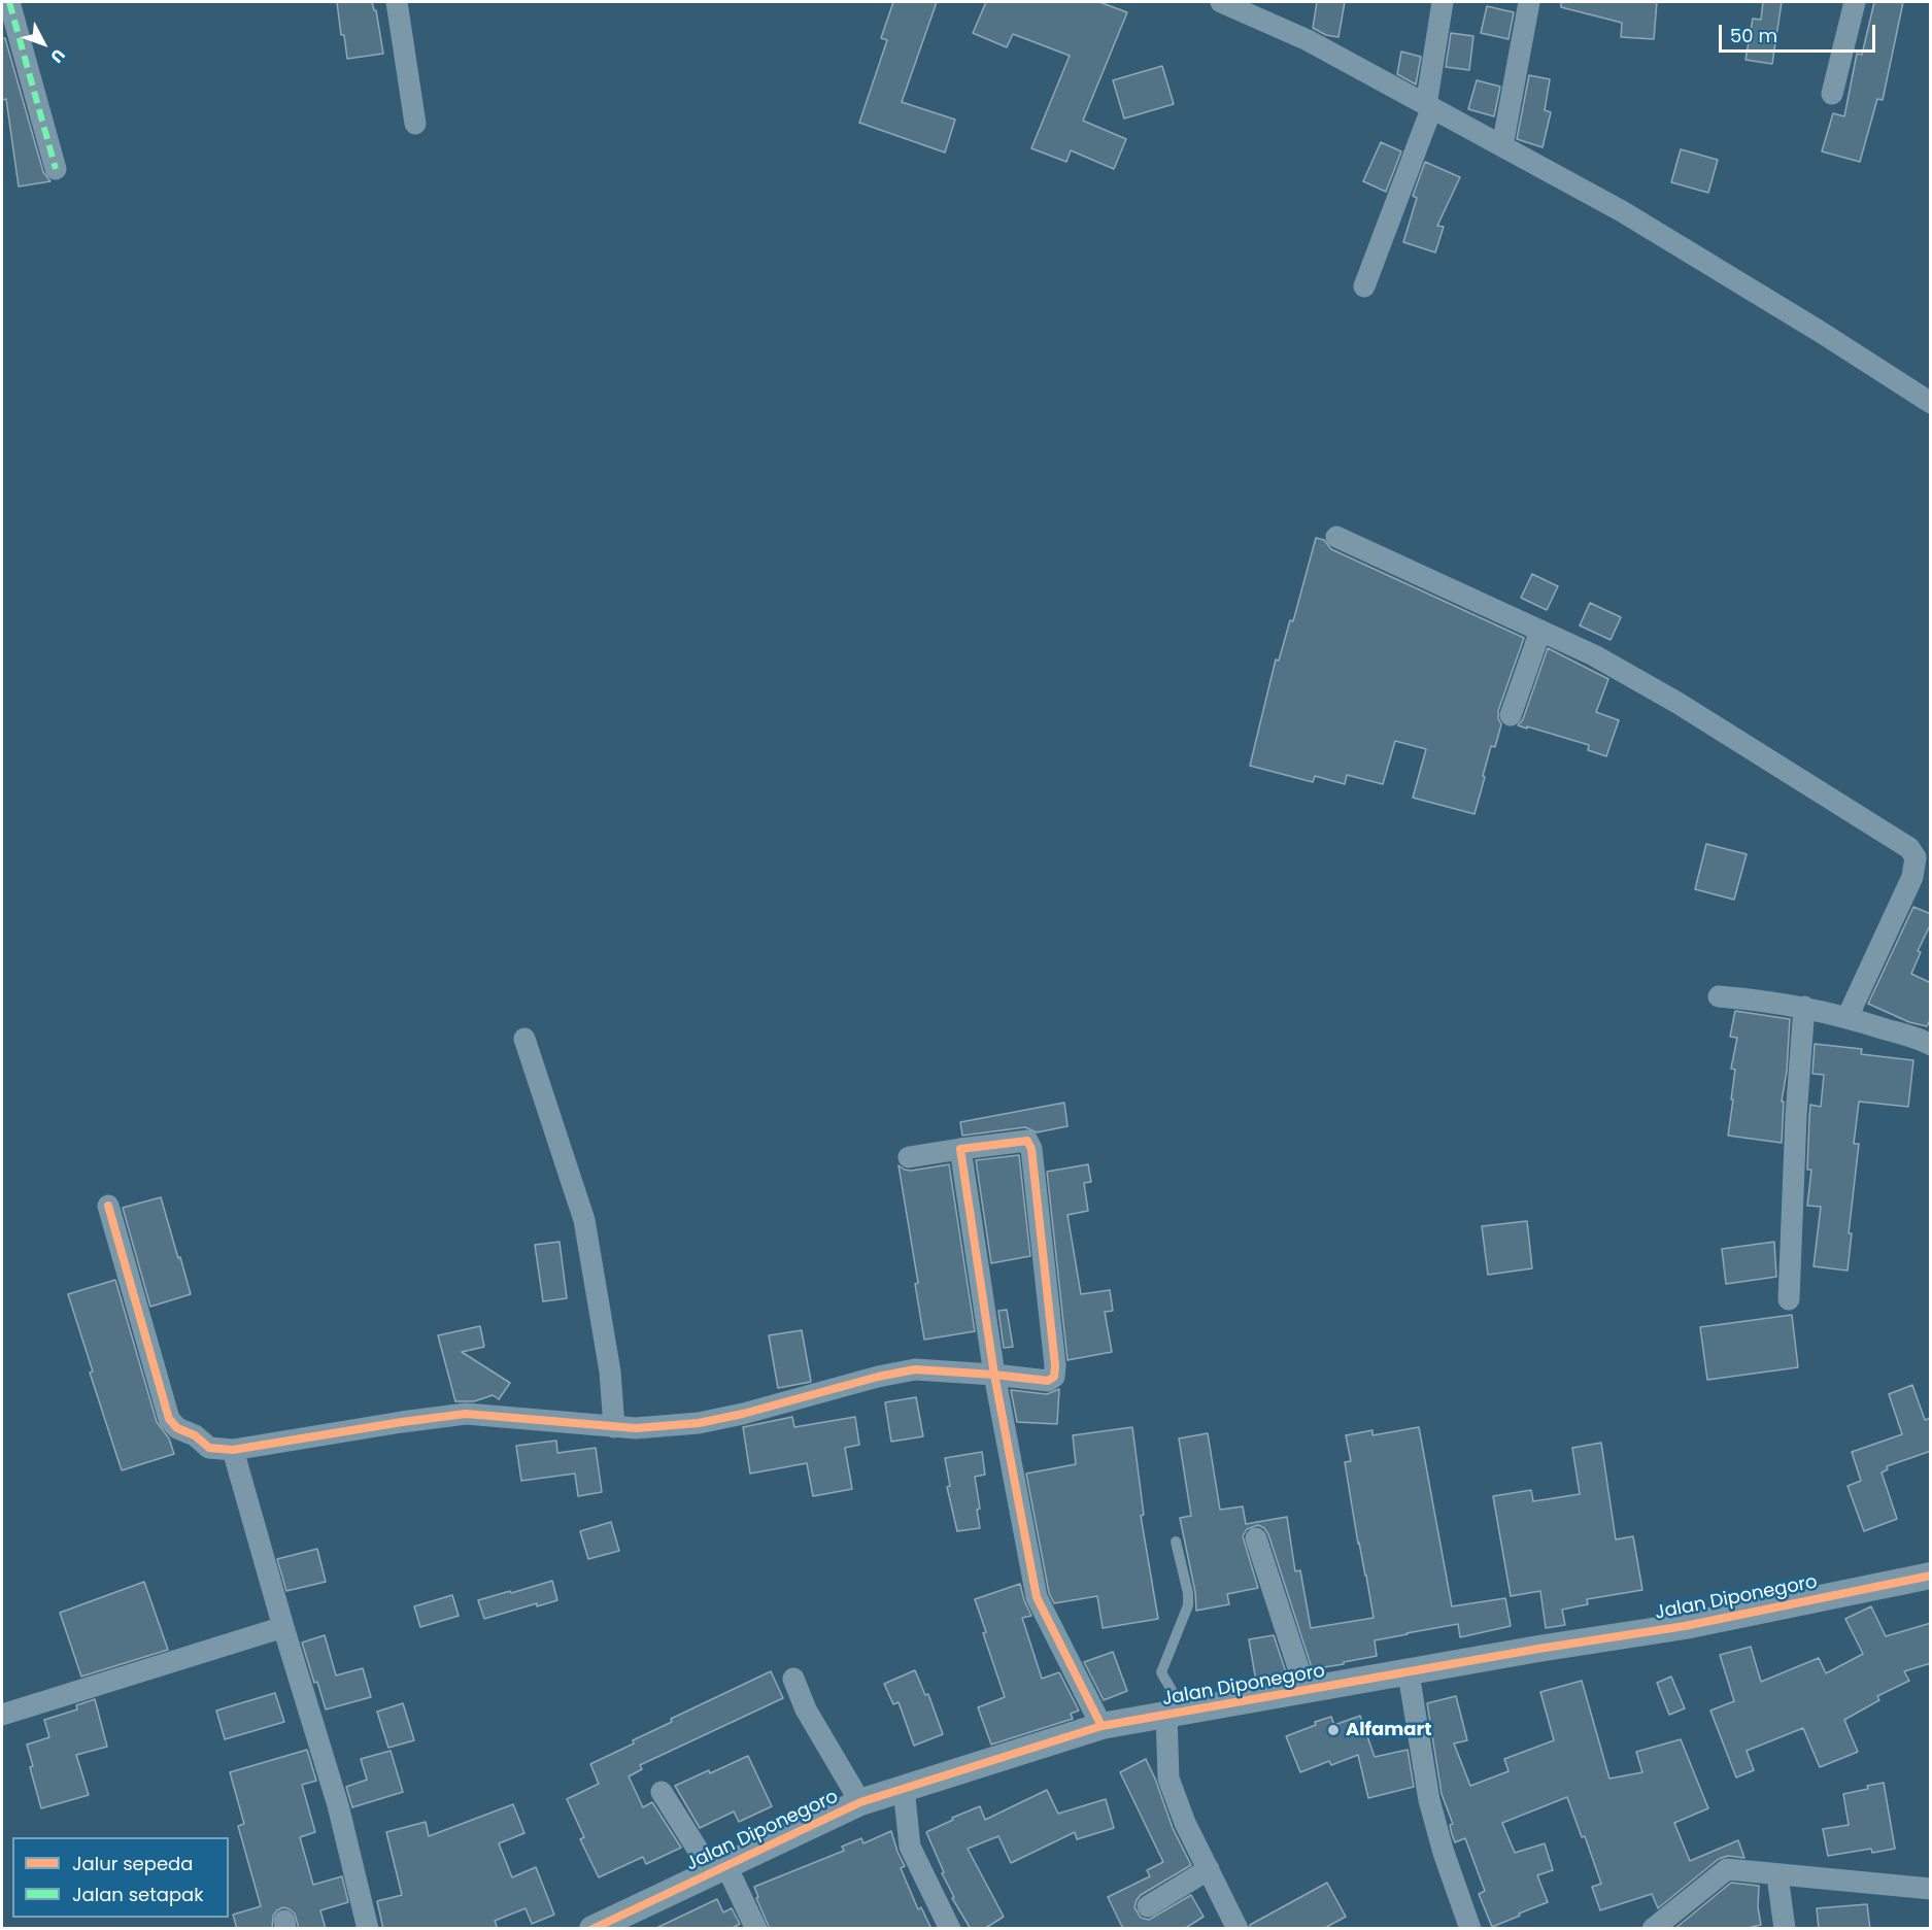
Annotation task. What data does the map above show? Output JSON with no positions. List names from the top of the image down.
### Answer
{
  "streets": {
    "street": ["Jalan Diponegoro"]
  },
  "places": ["Alfamart"],
  "legend": ["Jalur sepeda", "Jalan setapak"],
  "scale_bar": "50 m",
  "north": "bottom right"
}
